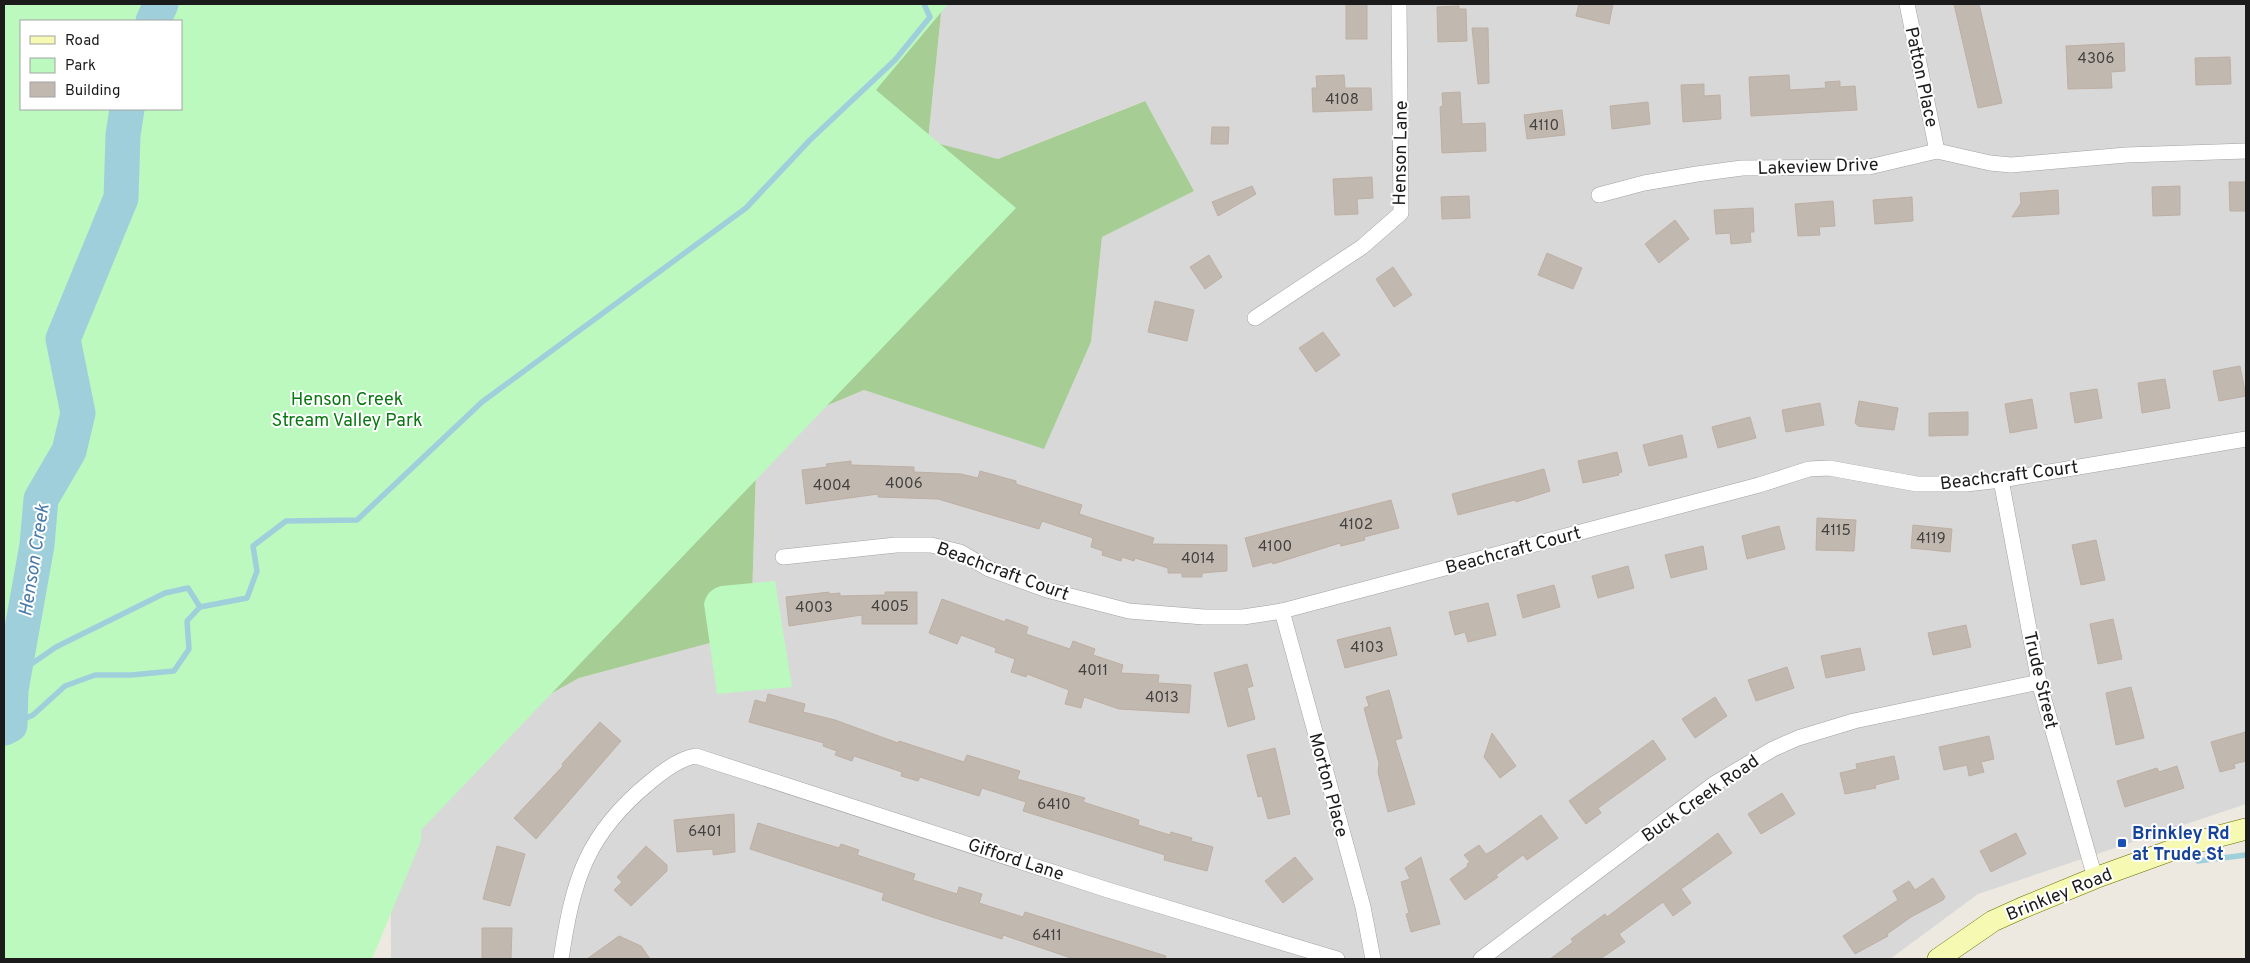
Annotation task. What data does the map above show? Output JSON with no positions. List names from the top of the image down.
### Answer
{
  "streets": {
    "main road": ["Brinkley Road"],
    "street": [
      "Patton Place",
      "Henson Lane",
      "Lakeview Drive",
      "Beachcraft Court",
      "Trude Street",
      "Morton Place",
      "Buck Creek Road",
      "Gifford Lane"
    ]
  },
  "crossings": [
    ["Patton Place", "Lakeview Drive"],
    ["Beachcraft Court", "Trude Street"],
    ["Beachcraft Court", "Morton Place"],
    ["Trude Street", "Buck Creek Road"],
    ["Trude Street", "Brinkley Road"]
  ],
  "water": ["Henson Creek"],
  "parks": ["Henson Creek Stream Valley Park"],
  "places": {
    "transit": ["Brinkley Rd at Trude St"]
  },
  "house_numbers": [
    "4306",
    "4108",
    "4110",
    "4006",
    "4004",
    "4102",
    "4115",
    "4119",
    "4100",
    "4014",
    "4005",
    "4003",
    "4103",
    "4011",
    "4013",
    "6410",
    "6401",
    "6411"
  ],
  "legend": ["Road", "Park", "Building"]
}
